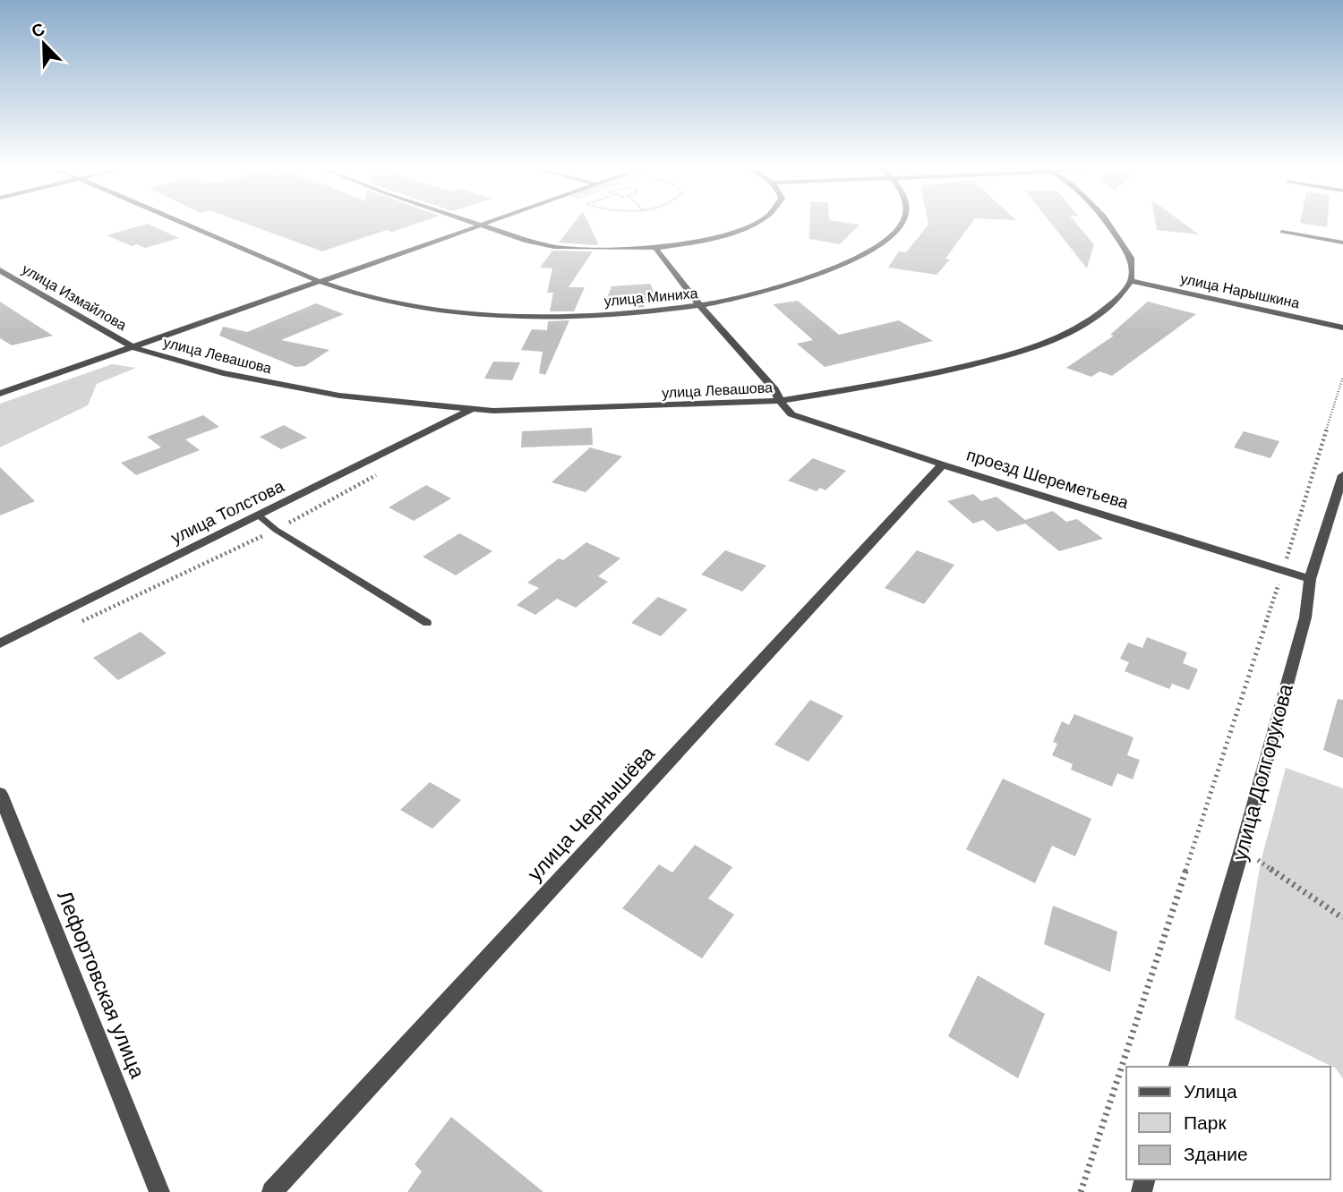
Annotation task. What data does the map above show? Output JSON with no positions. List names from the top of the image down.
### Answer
{
  "streets": {
    "street": [
      "улица Нарышкина",
      "улица Измайлова",
      "улица Миниха",
      "улица Левашова",
      "проезд Шереметьева",
      "улица Толстова",
      "улица Долгорукова",
      "улица Чернышёва",
      "Лефортовская улица"
    ]
  },
  "crossings": [
    ["улица Нарышкина", "улица Левашова"],
    ["улица Измайлова", "улица Левашова"],
    ["улица Миниха", "проезд Шереметьева"],
    ["улица Левашова", "проезд Шереметьева"],
    ["улица Левашова", "улица Толстова"],
    ["проезд Шереметьева", "улица Долгорукова"],
    ["проезд Шереметьева", "улица Чернышёва"]
  ],
  "legend": ["Улица", "Парк", "Здание"],
  "north": "top left"
}
